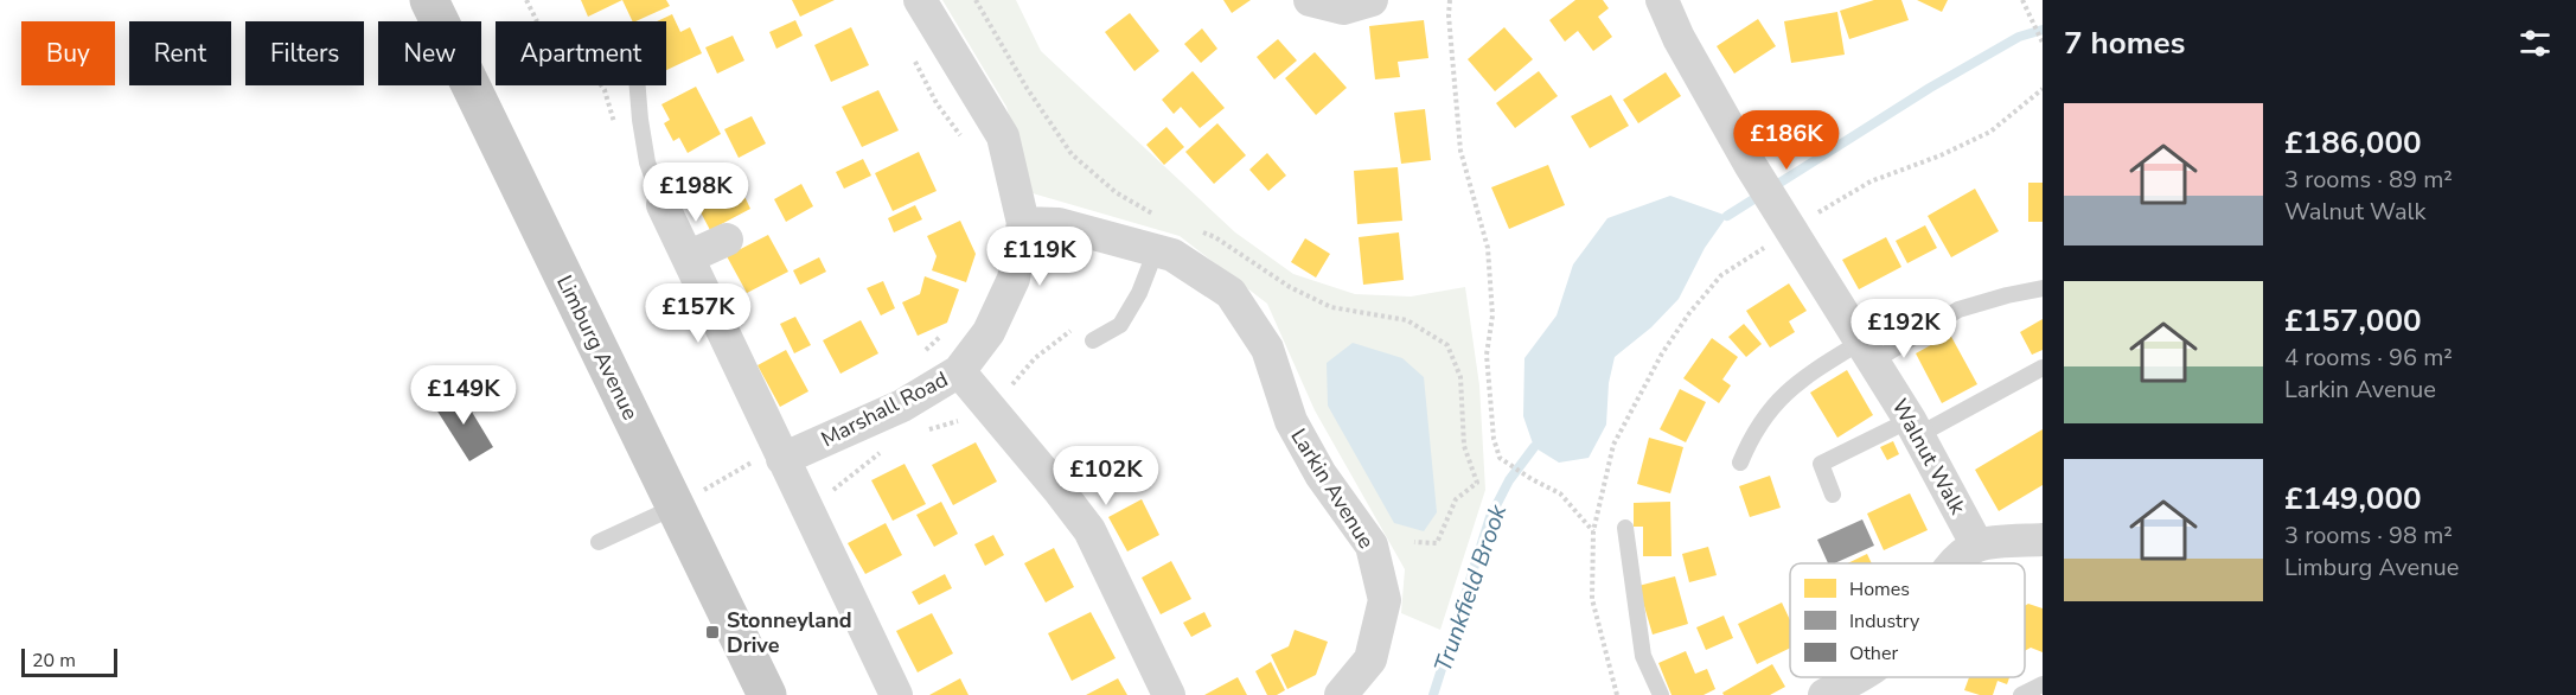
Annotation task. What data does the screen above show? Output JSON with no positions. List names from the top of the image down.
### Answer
{
  "streets": {
    "main road": ["Limburg Avenue"],
    "street": ["Marshall Road", "Walnut Walk", "Larkin Avenue"]
  },
  "crossings": [
    ["Marshall Road", "Larkin Avenue"]
  ],
  "water": ["Trunkfield Brook"],
  "places": {
    "transit": ["Stonneyland Drive"]
  },
  "legend": ["Homes", "Industry", "Other"],
  "scale_bar": "20 m",
  "page": {
    "heading": "7 homes",
    "chip": [
      "Buy",
      "Rent",
      "Filters",
      "New",
      "Apartment"
    ],
    "list": [
      {
        "name": "£186,000",
        "note": "3 rooms · 89 m² · Walnut Walk"
      },
      {
        "name": "£157,000",
        "note": "4 rooms · 96 m² · Larkin Avenue"
      },
      {
        "name": "£149,000",
        "note": "3 rooms · 98 m² · Limburg Avenue"
      }
    ],
    "price": [
      "£186K",
      "£198K",
      "£119K",
      "£157K",
      "£192K",
      "£149K",
      "£102K"
    ],
    "scale": "20 m"
  }
}
